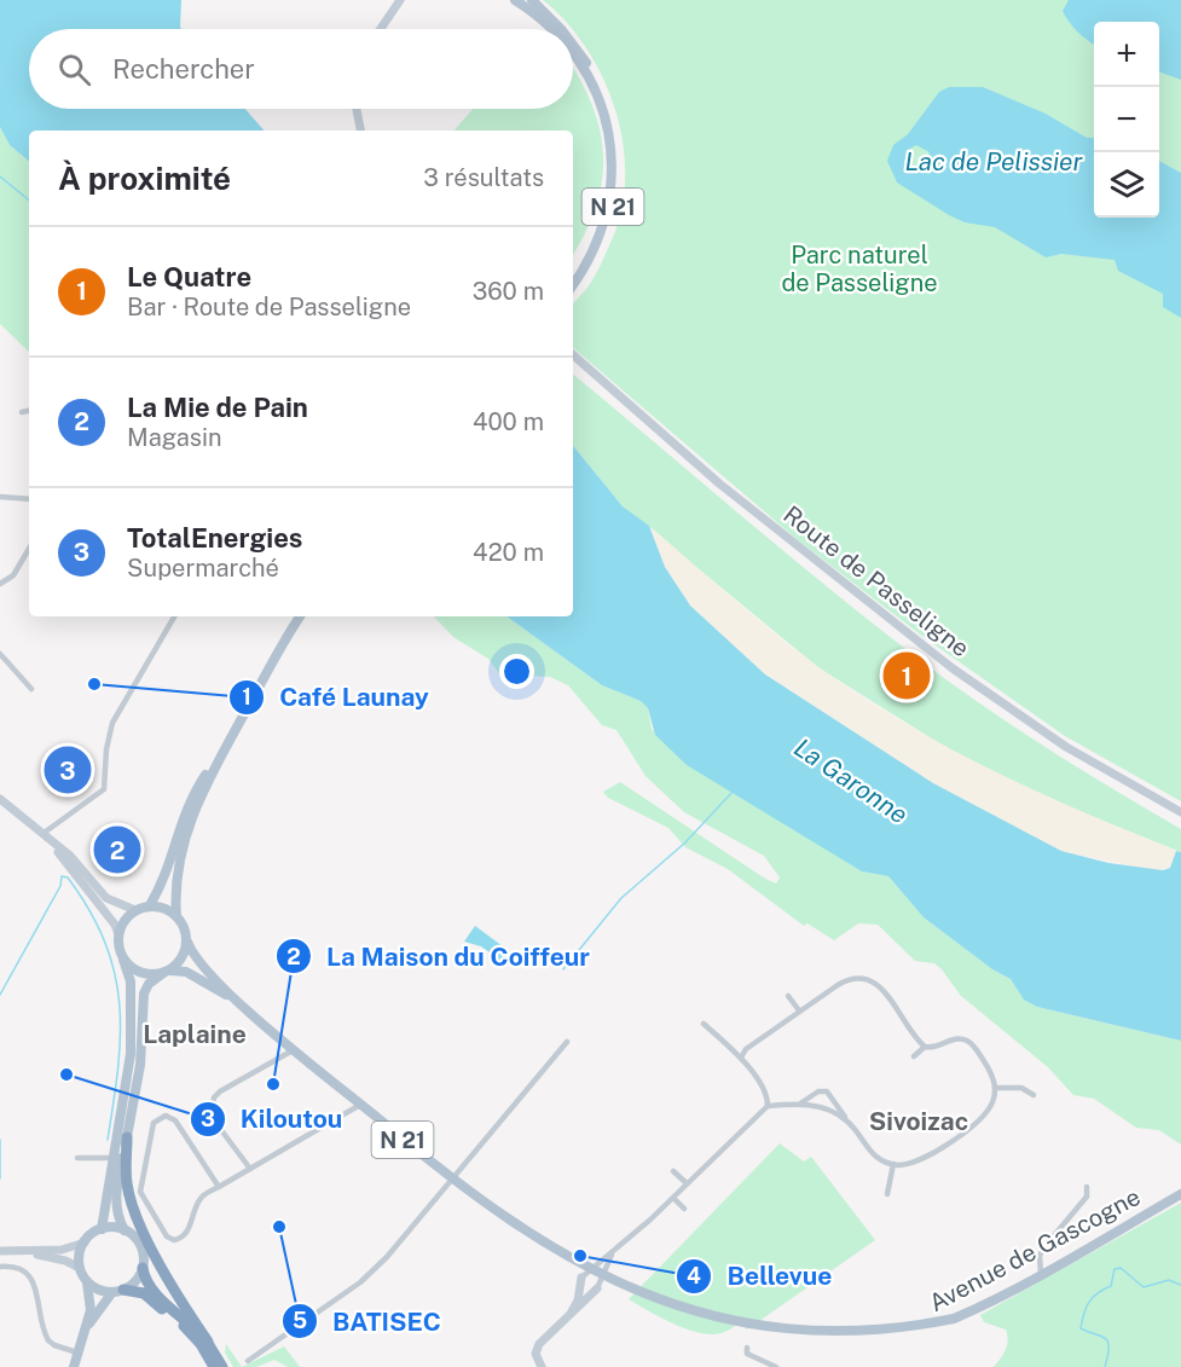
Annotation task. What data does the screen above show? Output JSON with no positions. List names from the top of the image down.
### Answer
{
  "streets": {
    "main road": ["N 21", "Avenue de Gascogne"],
    "street": ["Route de Passeligne"]
  },
  "districts": ["Laplaine", "Sivoizac"],
  "water": ["Lac de Pelissier", "La Garonne"],
  "parks": ["Parc naturel de Passeligne"],
  "places": [
    "Café Launay",
    "Kiloutou",
    "La Maison du Coiffeur",
    "BATISEC",
    "Bellevue"
  ],
  "page": {
    "map_buttons": ["+", "−"],
    "search": "Rechercher",
    "heading": ["À proximité", "3 résultats"],
    "list": [
      {
        "mark": "1",
        "name": "Le Quatre",
        "note": "Bar · Route de Passeligne",
        "value": "360 m"
      },
      {
        "mark": "2",
        "name": "La Mie de Pain",
        "note": "Magasin",
        "value": "400 m"
      },
      {
        "mark": "3",
        "name": "TotalEnergies",
        "note": "Supermarché",
        "value": "420 m"
      }
    ],
    "pins": ["1", "3", "2"]
  }
}
